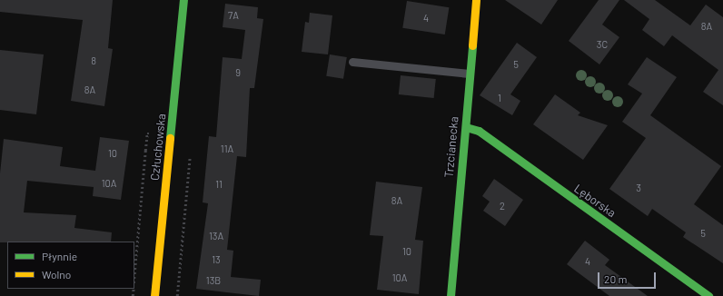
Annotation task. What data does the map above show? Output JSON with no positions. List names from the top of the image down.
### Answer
{
  "streets": {
    "street": ["Człuchowska", "Trzcianecka", "Lęborska"]
  },
  "crossings": [
    ["Trzcianecka", "Lęborska"]
  ],
  "house_numbers": [
    "7A",
    "4",
    "8A",
    "3C",
    "8",
    "5",
    "9",
    "8A",
    "1",
    "11A",
    "10",
    "10A",
    "11",
    "3",
    "8A",
    "2",
    "5",
    "13A",
    "10",
    "13",
    "4",
    "10A",
    "13B"
  ],
  "legend": ["Płynnie", "Wolno"],
  "scale_bar": "20 m"
}
